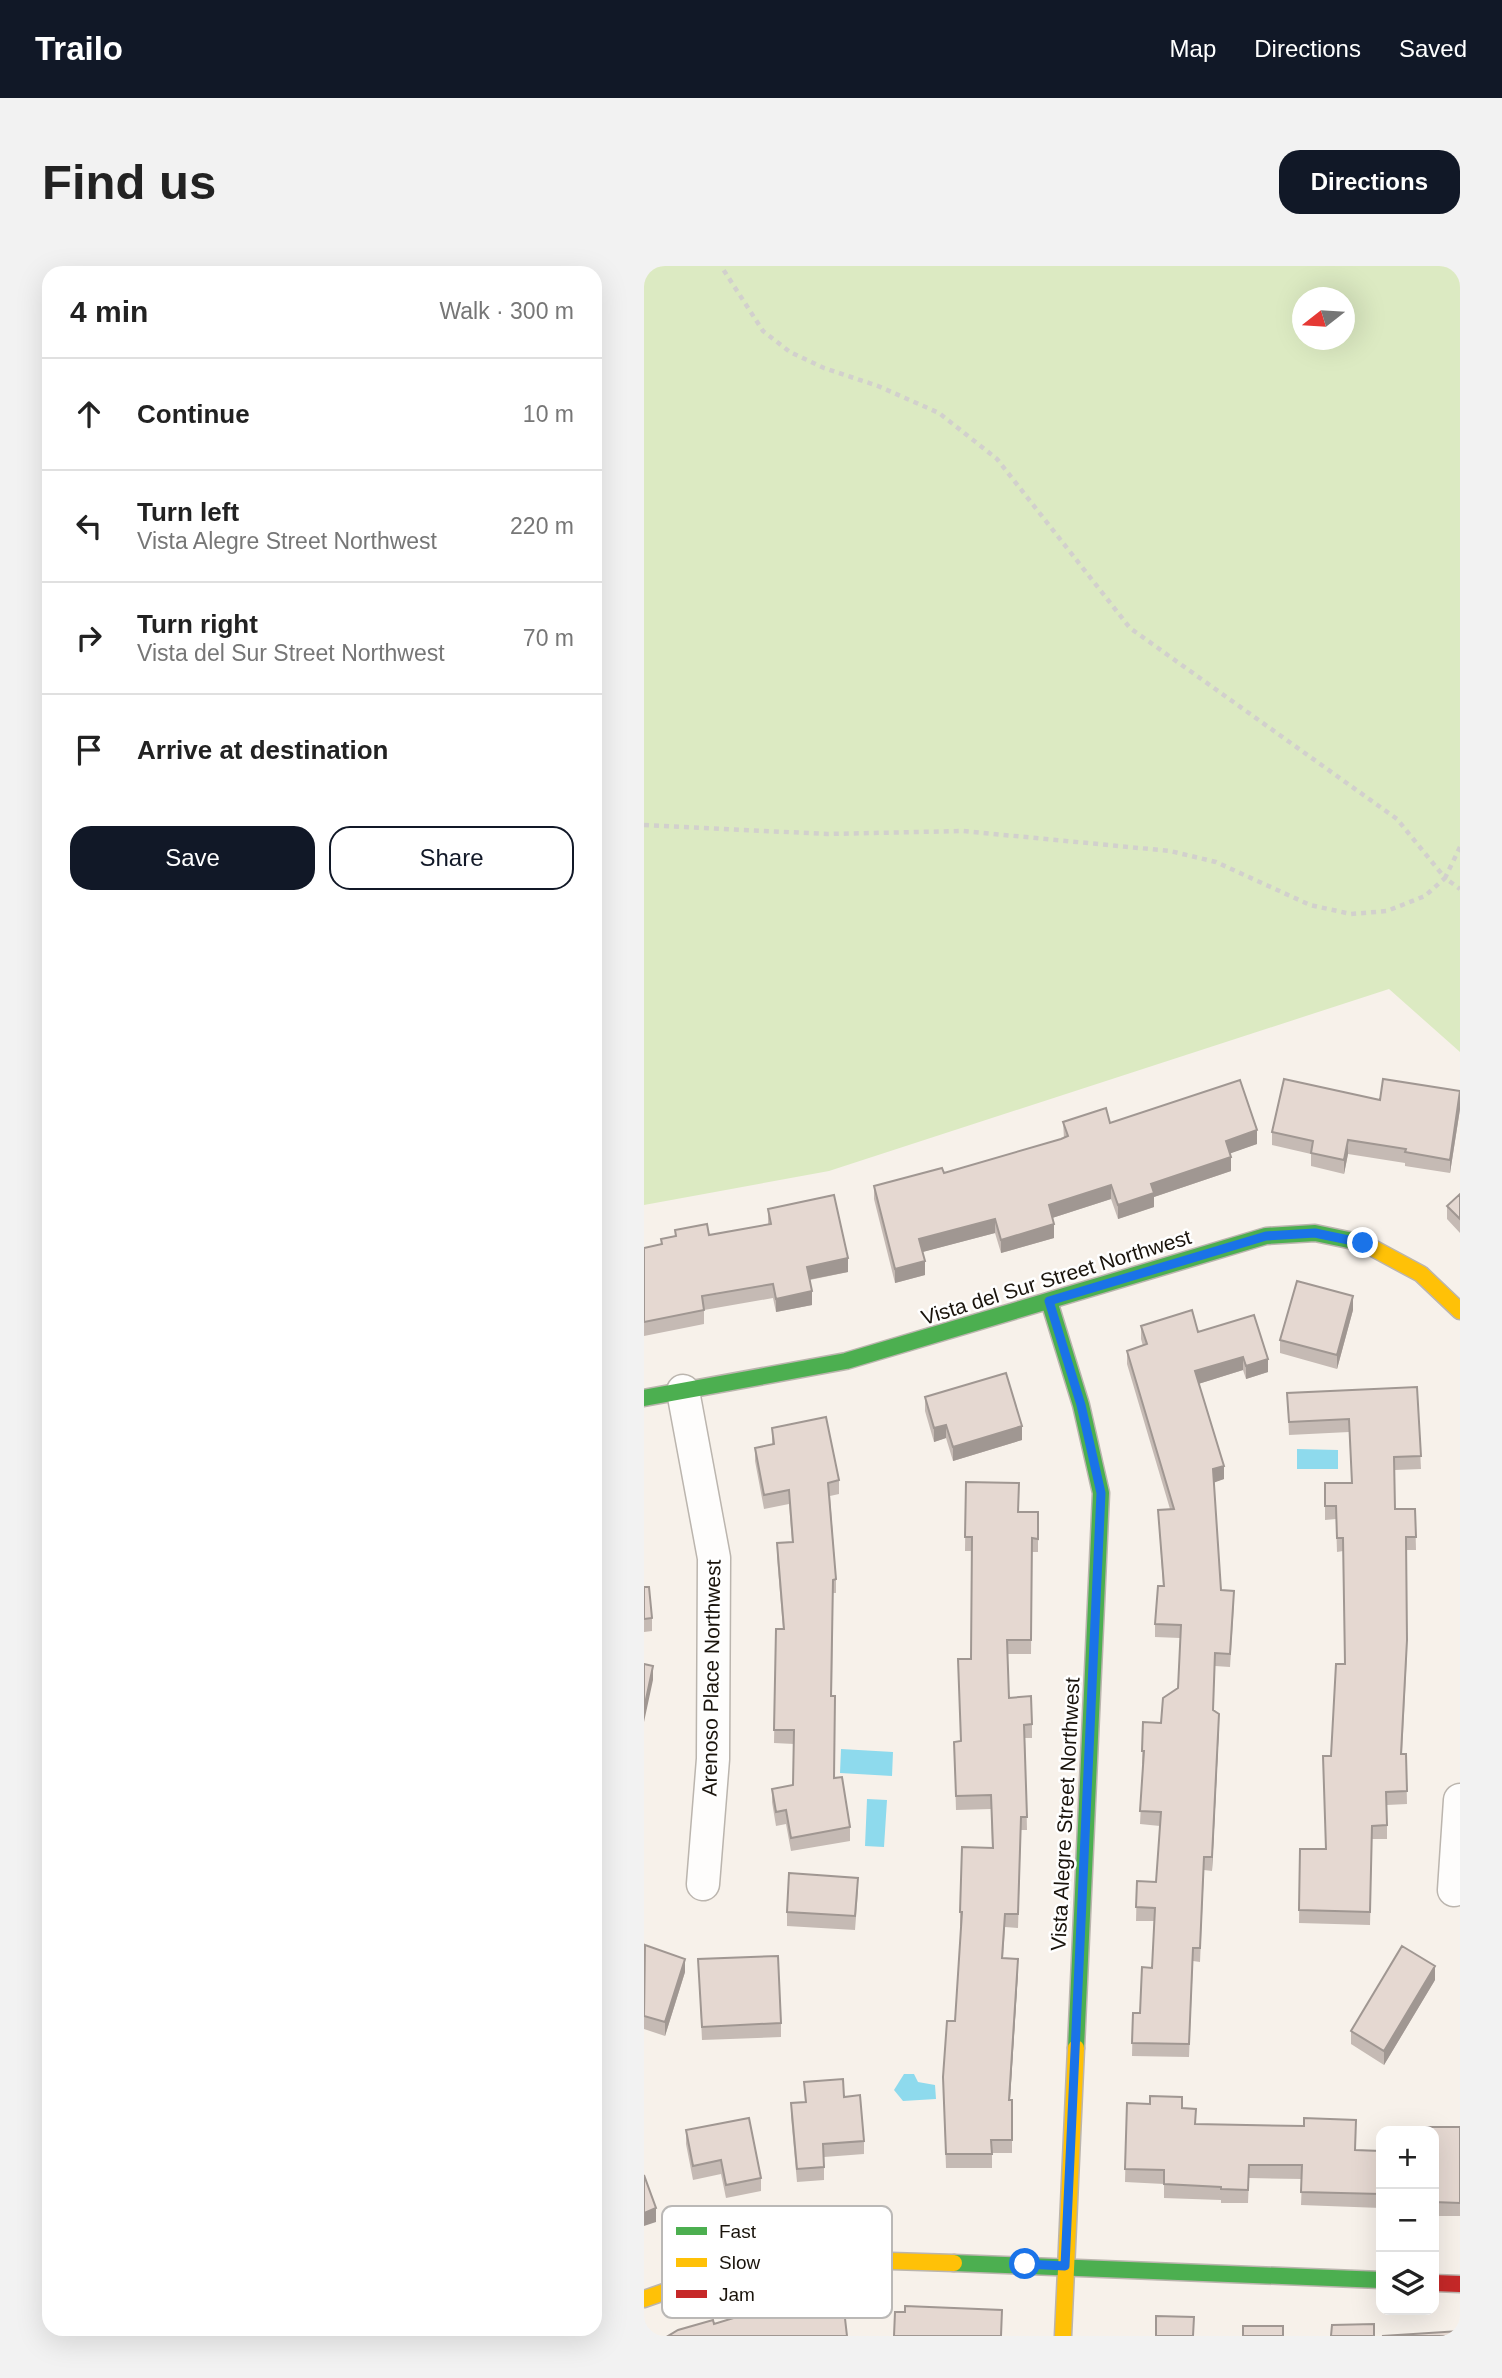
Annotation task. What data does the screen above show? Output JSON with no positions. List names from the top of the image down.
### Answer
{
  "streets": {
    "street": ["Vista del Sur Street Northwest", "Arenoso Place Northwest", "Vista Alegre Street Northwest"]
  },
  "crossings": [
    ["Vista del Sur Street Northwest", "Arenoso Place Northwest"],
    ["Vista del Sur Street Northwest", "Vista Alegre Street Northwest"]
  ],
  "legend": ["Fast", "Slow", "Jam"],
  "north": "left",
  "page": {
    "header": "Trailo",
    "nav": ["Map", "Directions", "Saved"],
    "buttons": [
      "Directions",
      ["Save", "Share"]
    ],
    "title": "Find us",
    "heading": ["4 min", "Walk · 300 m"],
    "list": [
      ["Continue", "10 m"],
      ["Turn left", "Vista Alegre Street Northwest", "220 m"],
      ["Turn right", "Vista del Sur Street Northwest", "70 m"],
      "Arrive at destination"
    ],
    "map_buttons": ["+", "−"]
  }
}
